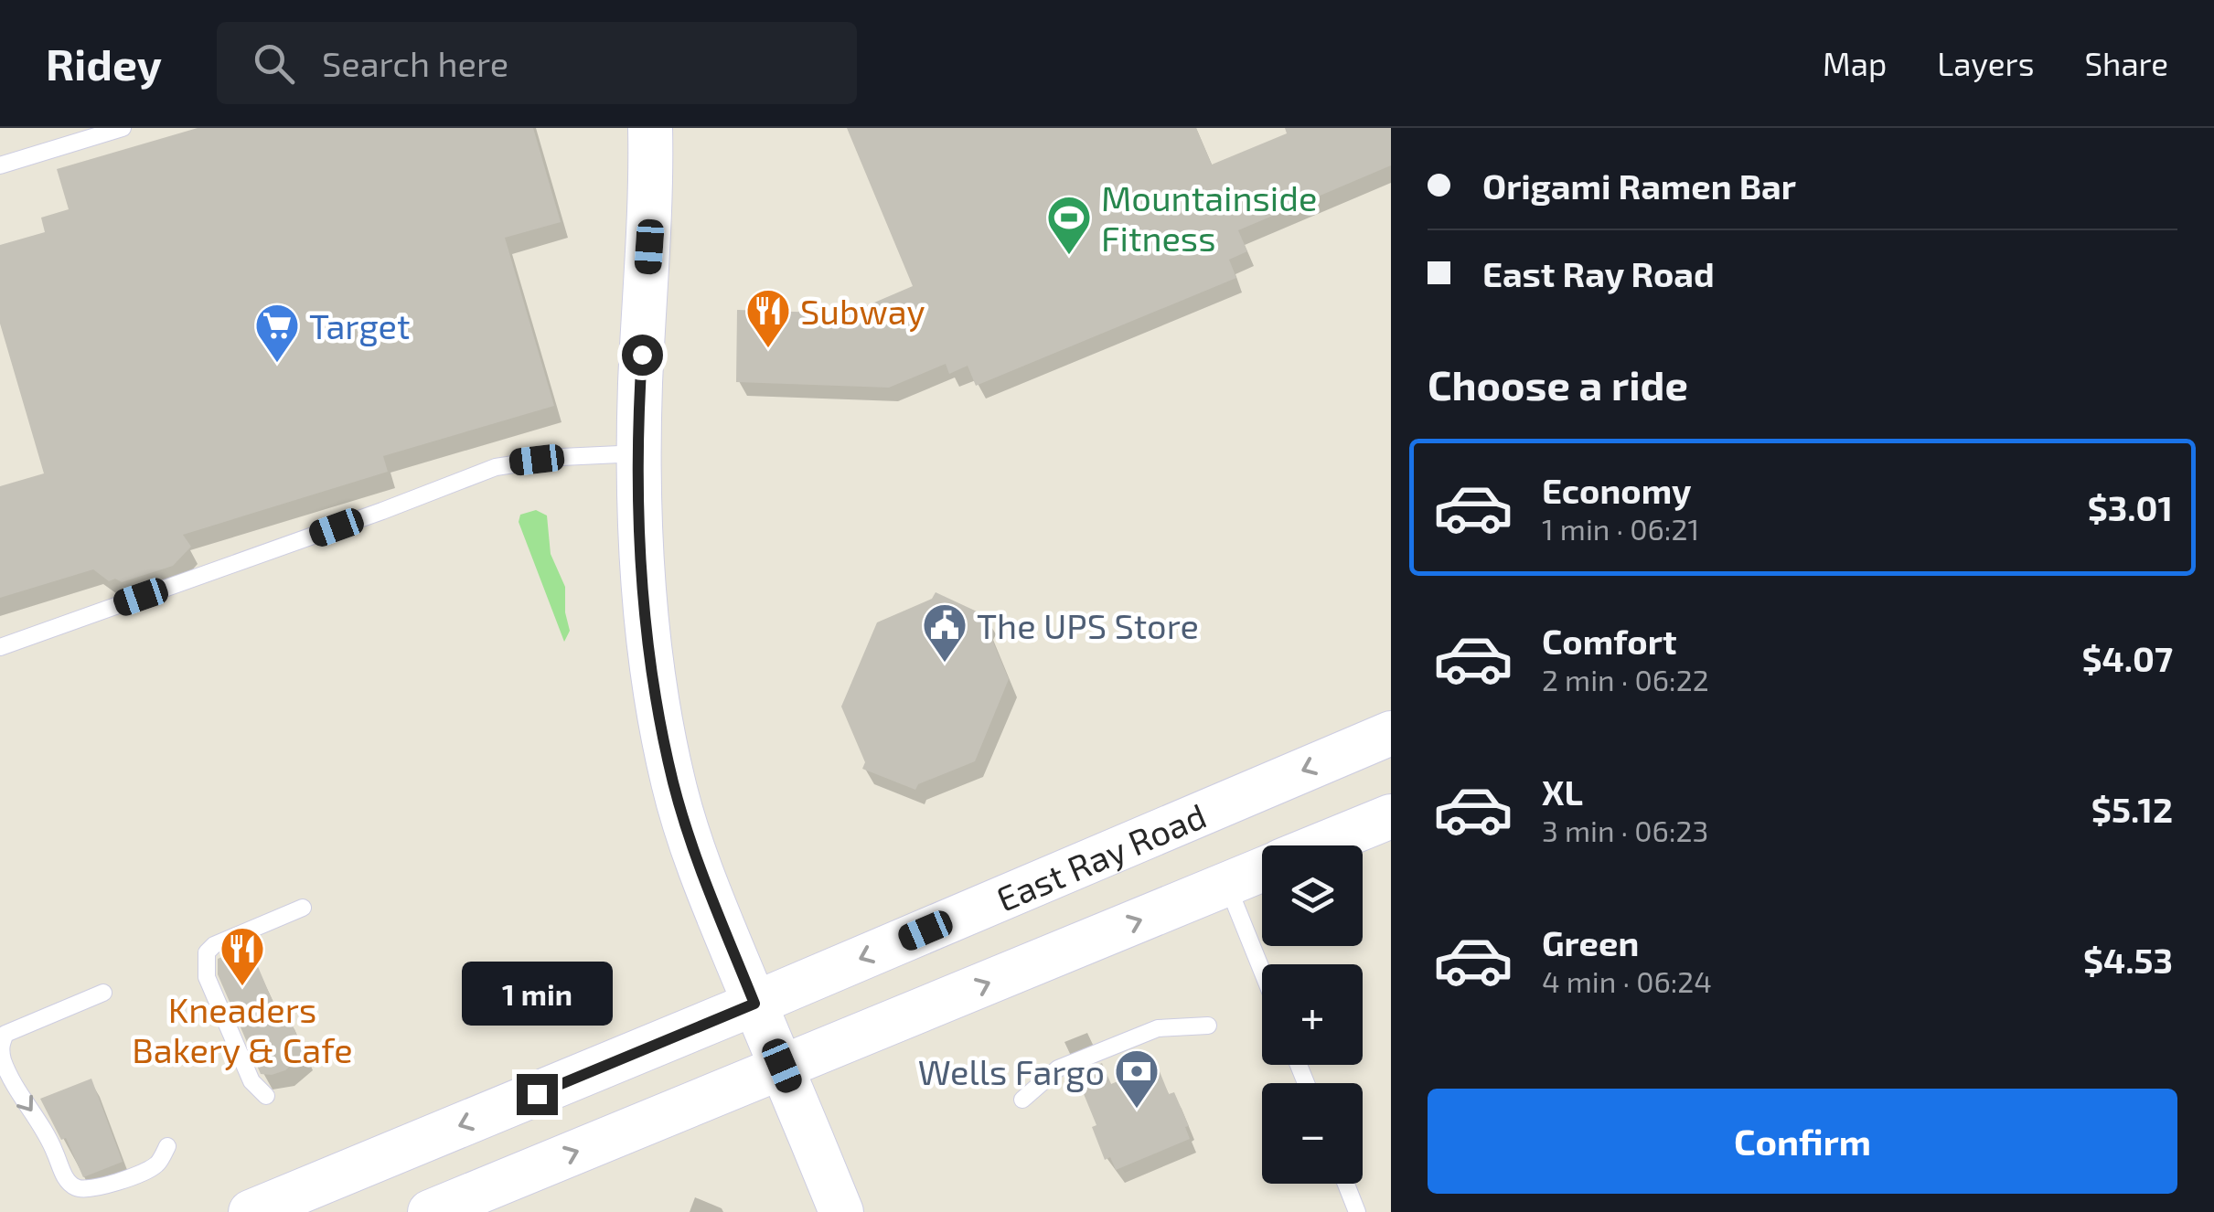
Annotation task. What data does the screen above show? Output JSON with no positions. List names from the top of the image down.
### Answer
{
  "streets": {
    "main road": ["East Ray Road"]
  },
  "places": {
    "sports": ["Mountainside Fitness"],
    "restaurant": ["Subway", "Kneaders Bakery & Cafe"],
    "supermarket": ["Target"],
    "public building": ["The UPS Store"],
    "bank": ["Wells Fargo"]
  },
  "page": {
    "header": "Ridey",
    "search": "Search here",
    "nav": ["Map", "Layers", "Share"],
    "banner": ["Origami Ramen Bar", "East Ray Road"],
    "heading": "Choose a ride",
    "list": [
      {
        "name": "Economy",
        "note": "1 min · 06:21",
        "value": "$3.01"
      },
      {
        "name": "Comfort",
        "note": "2 min · 06:22",
        "value": "$4.07"
      },
      {
        "name": "XL",
        "note": "3 min · 06:23",
        "value": "$5.12"
      },
      {
        "name": "Green",
        "note": "4 min · 06:24",
        "value": "$4.53"
      }
    ],
    "map_buttons": ["+", "−"],
    "bubble": "1 min",
    "buttons": "Confirm"
  }
}
